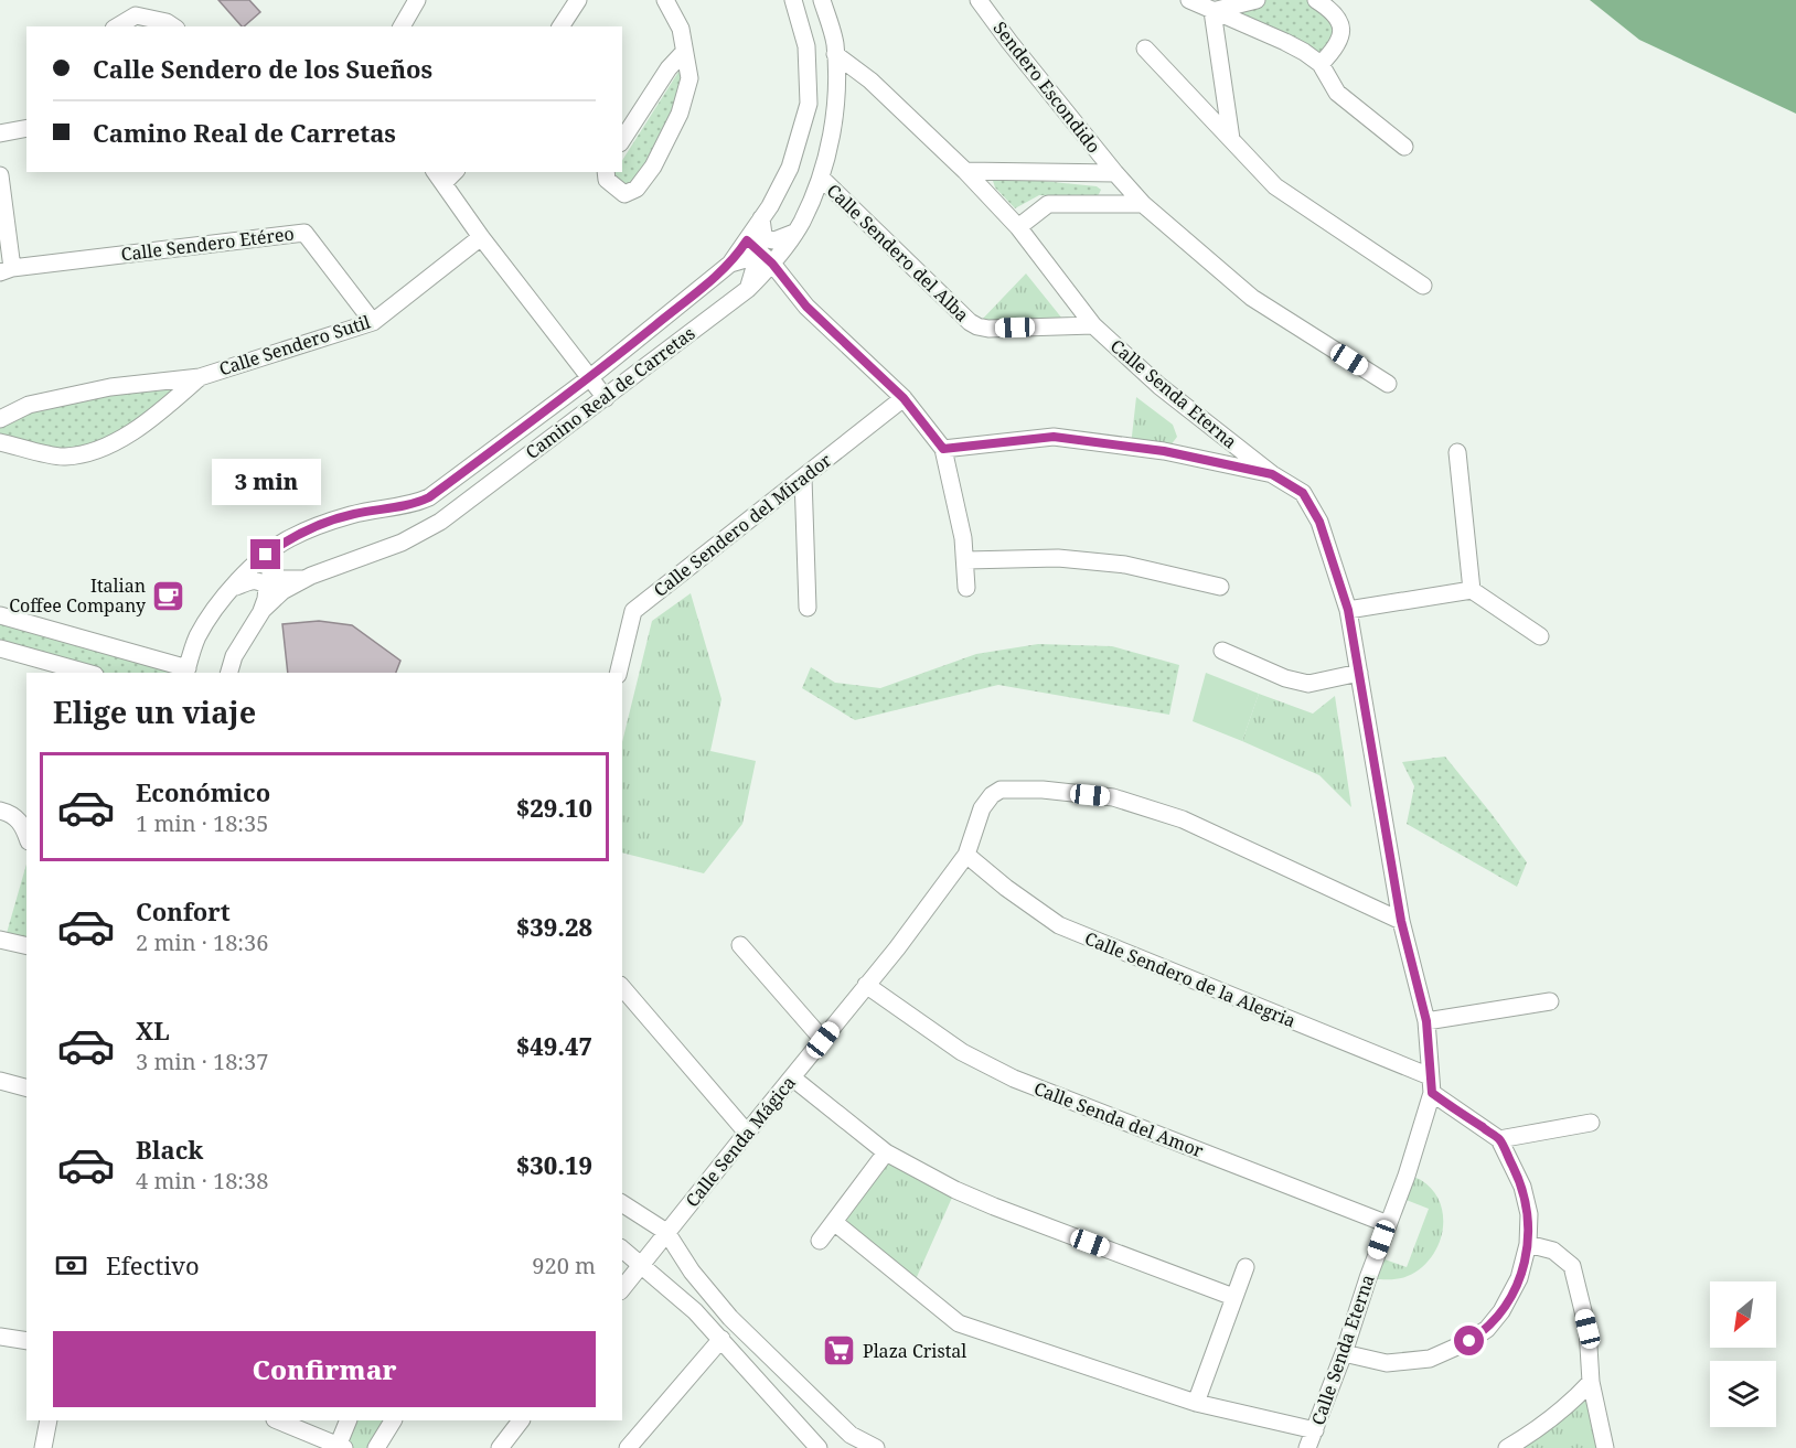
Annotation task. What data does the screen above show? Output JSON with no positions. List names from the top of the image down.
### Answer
{
  "streets": {
    "street": [
      "Sendero Escondido",
      "Calle Sendero Etéreo",
      "Calle Sendero del Alba",
      "Calle Sendero Sutil",
      "Camino Real de Carretas",
      "Calle Senda Eterna",
      "Calle Sendero del Mirador",
      "Calle Sendero de la Alegria",
      "Calle Senda del Amor",
      "Calle Senda Mágica"
    ]
  },
  "crossings": [
    ["Calle Sendero Etéreo", "Calle Sendero Sutil"],
    ["Calle Sendero del Alba", "Camino Real de Carretas"],
    ["Calle Sendero del Alba", "Calle Senda Eterna"],
    ["Camino Real de Carretas", "Calle Senda Eterna"],
    ["Calle Senda Eterna", "Calle Sendero de la Alegria"],
    ["Calle Senda Eterna", "Calle Senda del Amor"],
    ["Calle Senda Eterna", "Calle Senda Mágica"],
    ["Calle Sendero de la Alegria", "Calle Senda Mágica"],
    ["Calle Senda del Amor", "Calle Senda Mágica"]
  ],
  "places": {
    "cafe": ["Italian Coffee Company"],
    "supermarket": ["Plaza Cristal"]
  },
  "north": "bottom left",
  "page": {
    "banner": ["Calle Sendero de los Sueños", "Camino Real de Carretas"],
    "bubble": "3 min",
    "heading": "Elige un viaje",
    "list": [
      {
        "name": "Económico",
        "note": "1 min · 18:35",
        "value": "$29.10"
      },
      {
        "name": "Confort",
        "note": "2 min · 18:36",
        "value": "$39.28"
      },
      {
        "name": "XL",
        "note": "3 min · 18:37",
        "value": "$49.47"
      },
      {
        "name": "Black",
        "note": "4 min · 18:38",
        "value": "$30.19"
      }
    ],
    "pay": ["Efectivo", "920 m"],
    "buttons": "Confirmar"
  }
}
